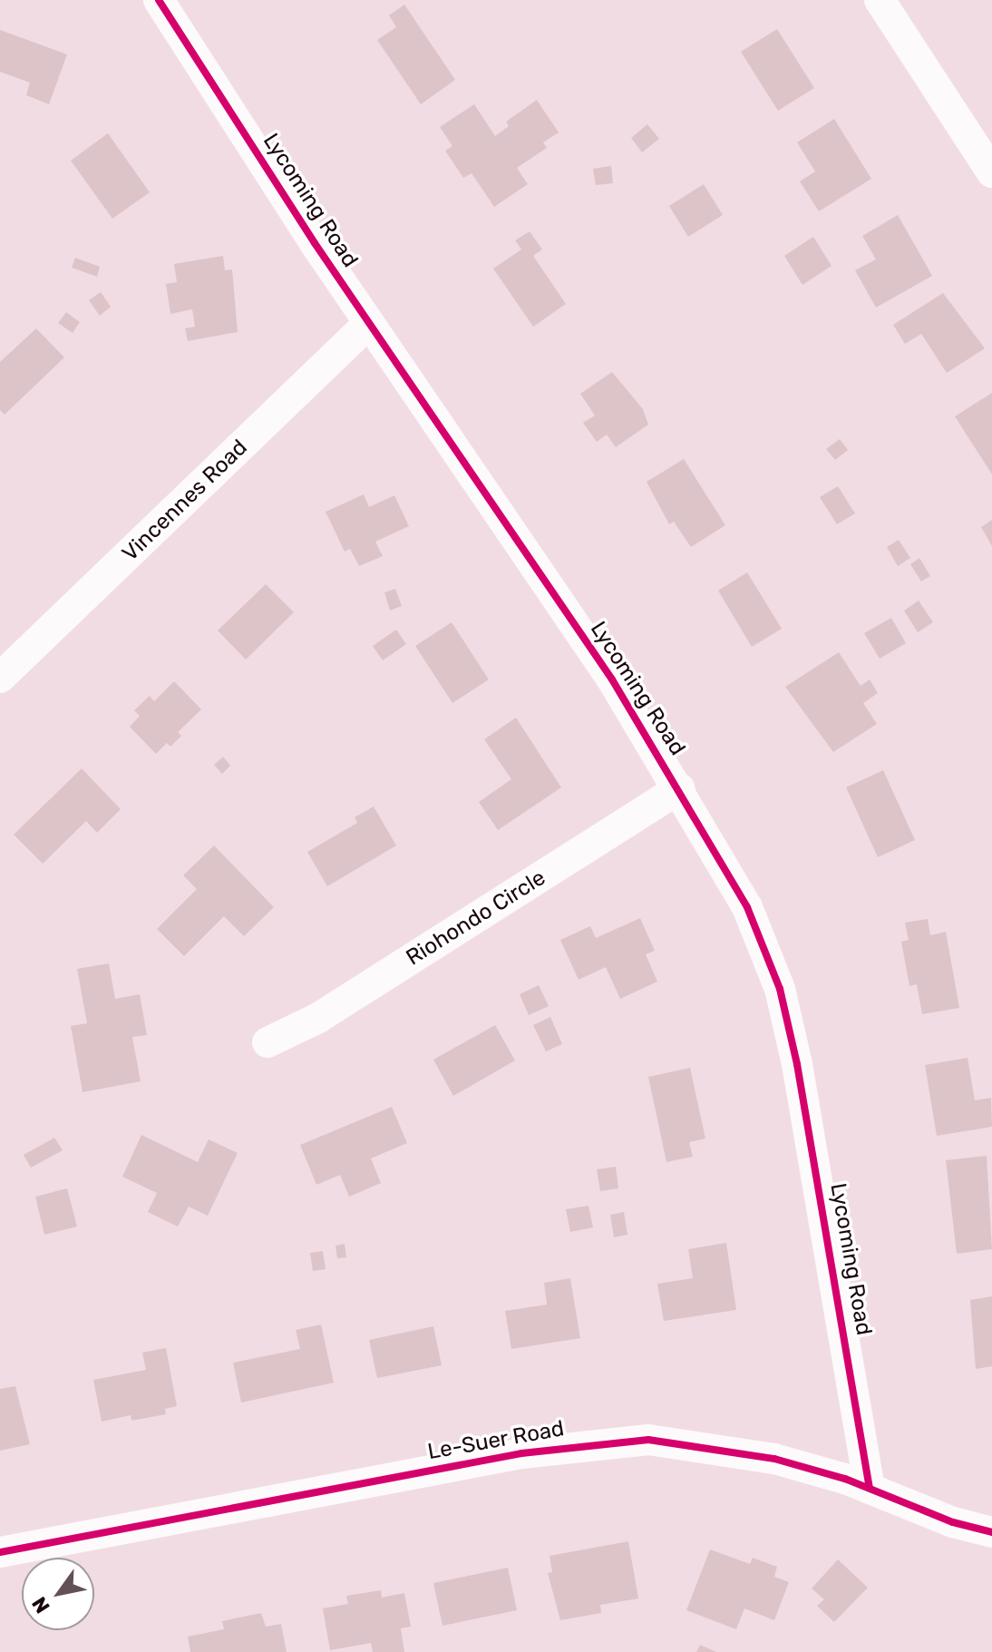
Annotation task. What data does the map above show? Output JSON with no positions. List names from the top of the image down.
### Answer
{
  "streets": {
    "street": [
      "Lycoming Road",
      "Vincennes Road",
      "Riohondo Circle",
      "Le-Suer Road"
    ]
  },
  "crossings": [
    ["Lycoming Road", "Vincennes Road"],
    ["Lycoming Road", "Riohondo Circle"],
    ["Lycoming Road", "Le-Suer Road"]
  ],
  "north": "bottom left"
}
